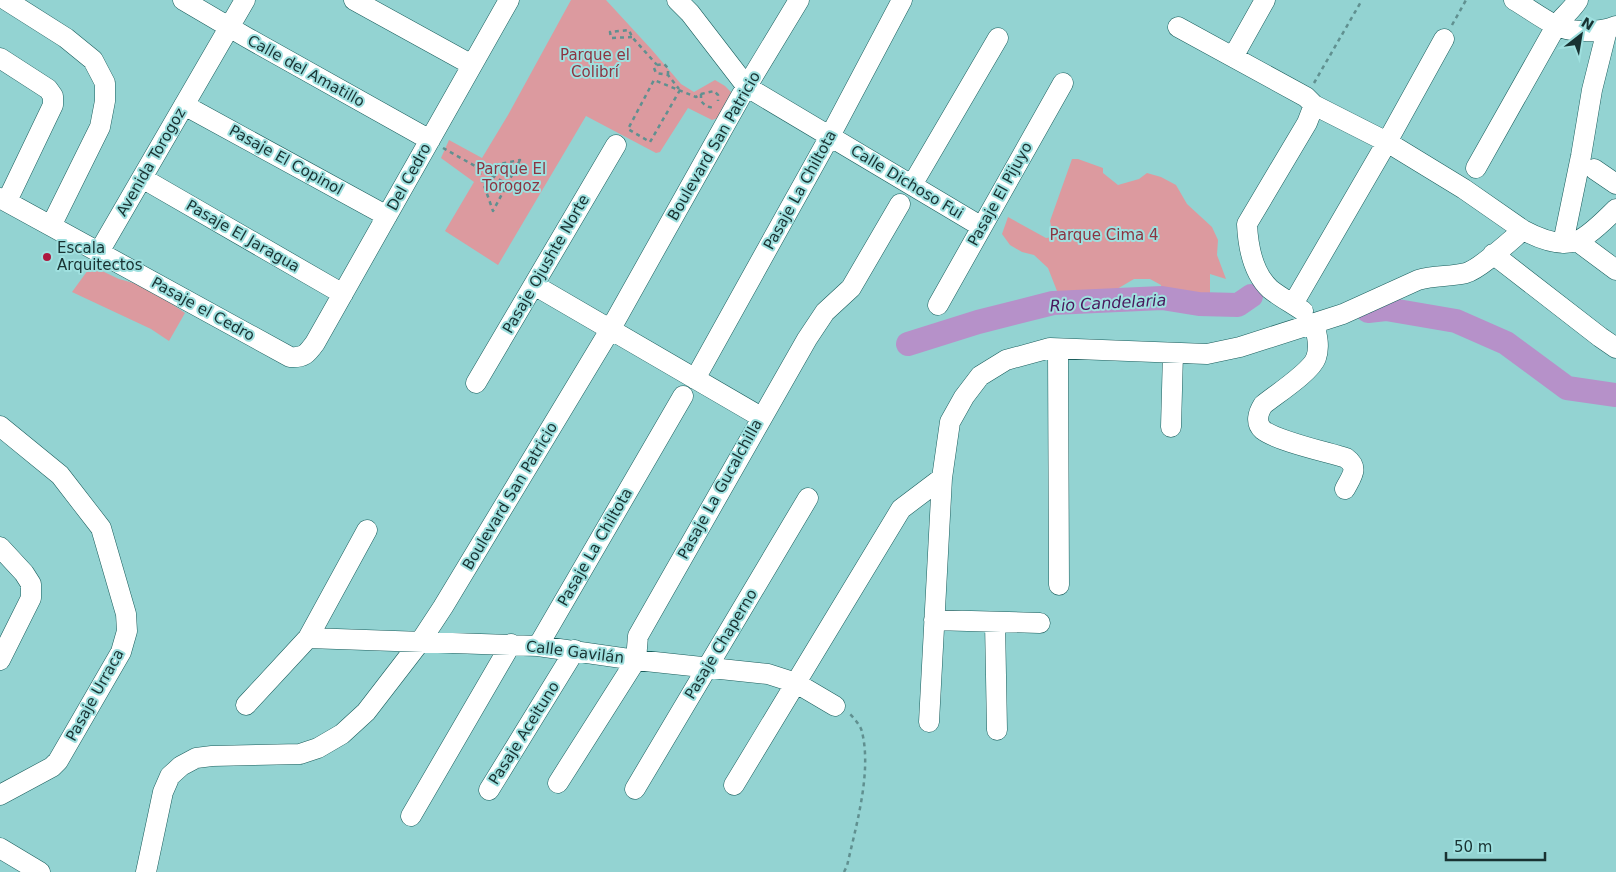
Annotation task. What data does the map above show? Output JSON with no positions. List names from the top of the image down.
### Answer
{
  "streets": {
    "street": [
      "Calle del Amatillo",
      "Boulevard San Patricio",
      "Pasaje El Copinol",
      "Avenida Torogoz",
      "Del Cedro",
      "Calle Dichoso Fui",
      "Pasaje La Chiltota",
      "Pasaje El Pijuyo",
      "Pasaje El Jaragua",
      "Pasaje Ojushte Norte",
      "Pasaje el Cedro",
      "Pasaje La Gucalchilla",
      "Pasaje Chaperno",
      "Calle Gavilán",
      "Pasaje Urraca",
      "Pasaje Aceituno"
    ]
  },
  "crossings": [
    ["Calle del Amatillo", "Avenida Torogoz"],
    ["Calle del Amatillo", "Del Cedro"],
    ["Boulevard San Patricio", "Calle Dichoso Fui"],
    ["Boulevard San Patricio", "Calle Gavilán"],
    ["Pasaje El Copinol", "Avenida Torogoz"],
    ["Pasaje El Copinol", "Del Cedro"],
    ["Avenida Torogoz", "Pasaje El Jaragua"],
    ["Avenida Torogoz", "Pasaje el Cedro"],
    ["Del Cedro", "Pasaje El Jaragua"],
    ["Del Cedro", "Pasaje el Cedro"],
    ["Calle Dichoso Fui", "Pasaje La Chiltota"],
    ["Calle Dichoso Fui", "Pasaje El Pijuyo"],
    ["Pasaje La Chiltota", "Calle Gavilán"],
    ["Pasaje La Gucalchilla", "Calle Gavilán"],
    ["Pasaje Chaperno", "Calle Gavilán"],
    ["Calle Gavilán", "Pasaje Aceituno"]
  ],
  "water": ["Rio Candelaria"],
  "parks": ["Parque el Colibrí", "Parque El Torogoz", "Parque Cima 4"],
  "places": ["Escala Arquitectos"],
  "scale_bar": "50 m",
  "north": "top right"
}
